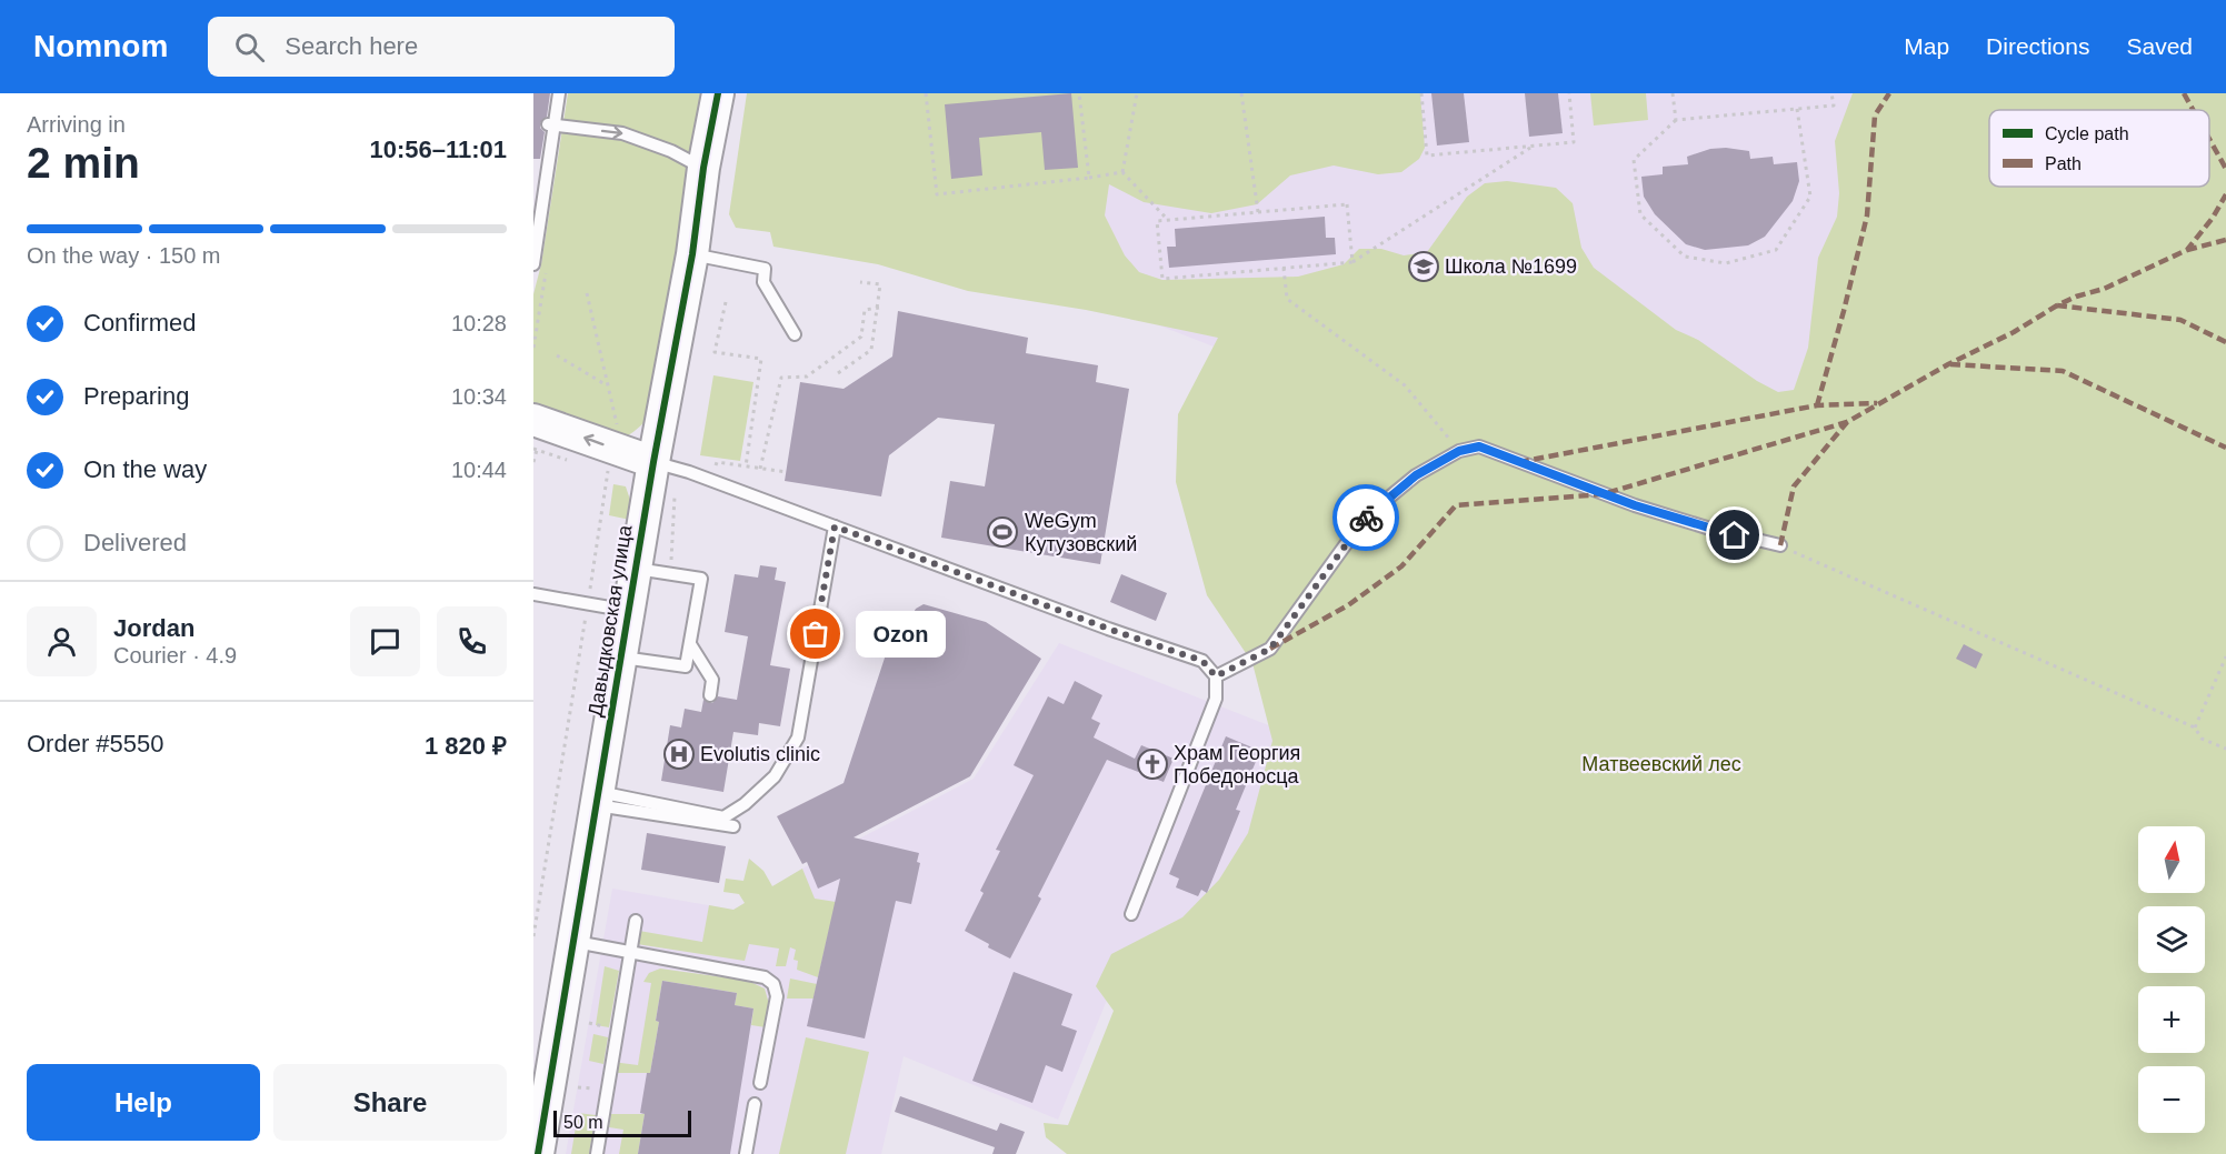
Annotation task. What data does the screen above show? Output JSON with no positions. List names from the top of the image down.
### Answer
{
  "streets": {
    "street": ["Давыдковская улица"]
  },
  "parks": ["Матвеевский лес"],
  "places": {
    "school or university": ["Школа №1699"],
    "sports": ["WeGym Кутузовский"],
    "other": ["Ozon"],
    "hospital": ["Evolutis clinic"],
    "church": ["Храм Георгия Победоносца"]
  },
  "legend": ["Cycle path", "Path"],
  "scale_bar": "50 m",
  "north": "top",
  "page": {
    "header": "Nomnom",
    "search": "Search here",
    "nav": ["Map", "Directions", "Saved"],
    "heading": ["2 min", "Arriving in", "10:56–11:01"],
    "panel": [
      "Jordan",
      "Courier · 4.9",
      "Order #5550",
      "1 820 ₽"
    ],
    "bar": "On the way · 150 m",
    "list": [
      ["Confirmed", "10:28"],
      ["Preparing", "10:34"],
      ["On the way", "10:44"],
      "Delivered"
    ],
    "bubble": "Ozon",
    "map_buttons": ["+", "−"],
    "buttons": ["Help", "Share"],
    "scale": "50 m"
  }
}
